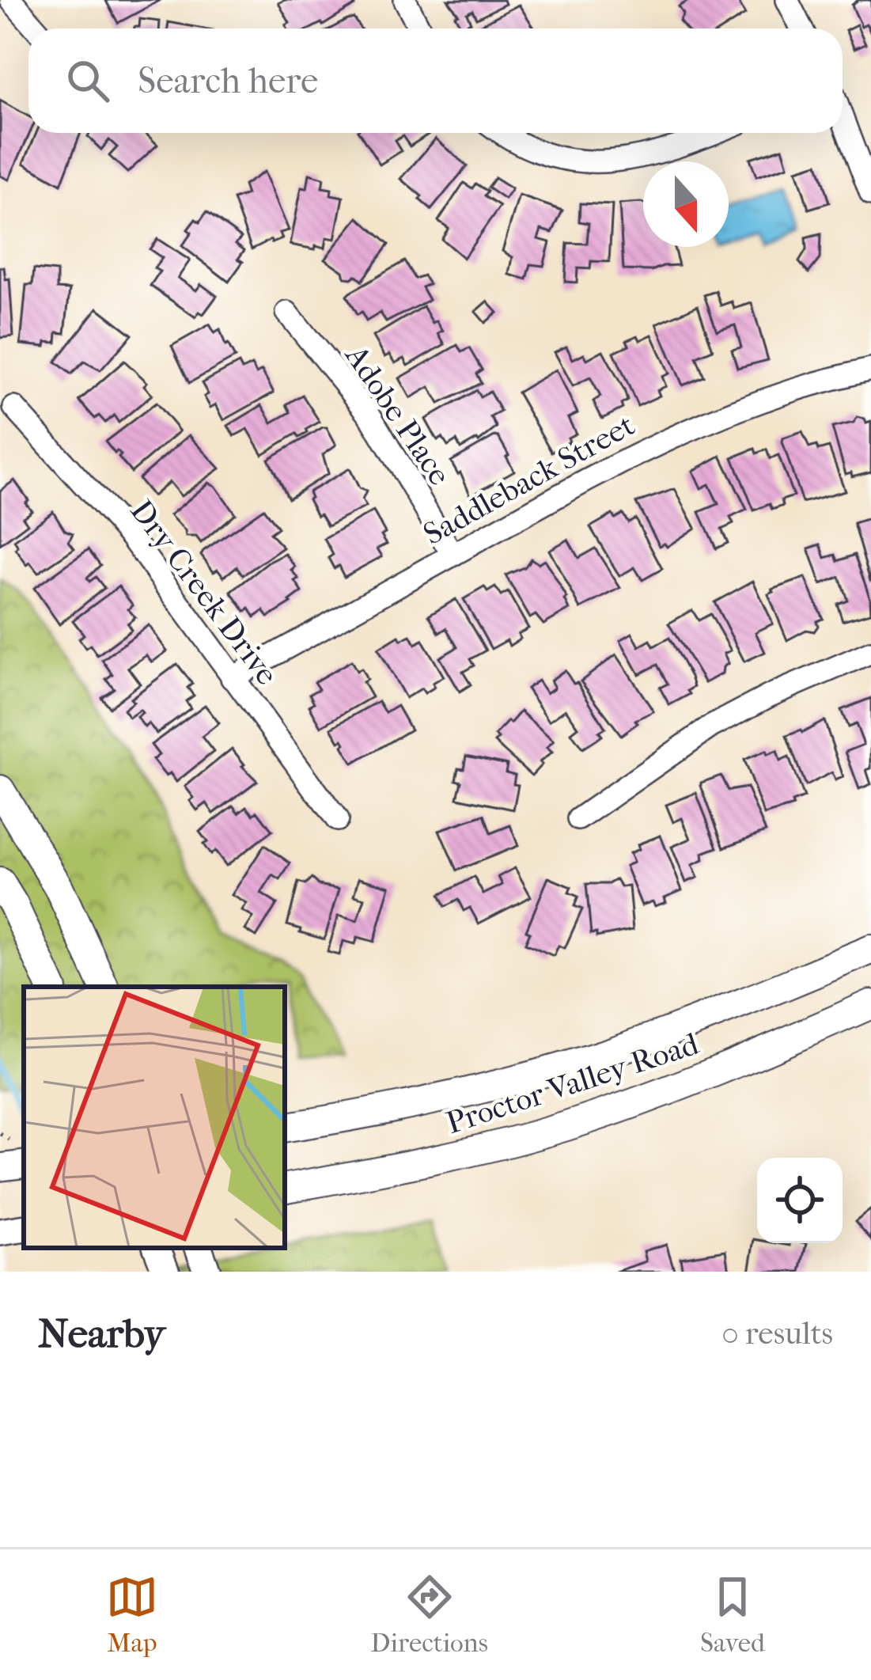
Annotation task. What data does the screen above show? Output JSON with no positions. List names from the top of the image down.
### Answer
{
  "streets": {
    "main road": ["Proctor Valley Road"],
    "street": ["Adobe Place", "Saddleback Street", "Dry Creek Drive"]
  },
  "crossings": [
    ["Adobe Place", "Saddleback Street"],
    ["Saddleback Street", "Dry Creek Drive"]
  ],
  "north": "bottom",
  "page": {
    "search": "Search here",
    "heading": ["Nearby", "0 results"],
    "nav": ["Map", "Directions", "Saved"]
  }
}
